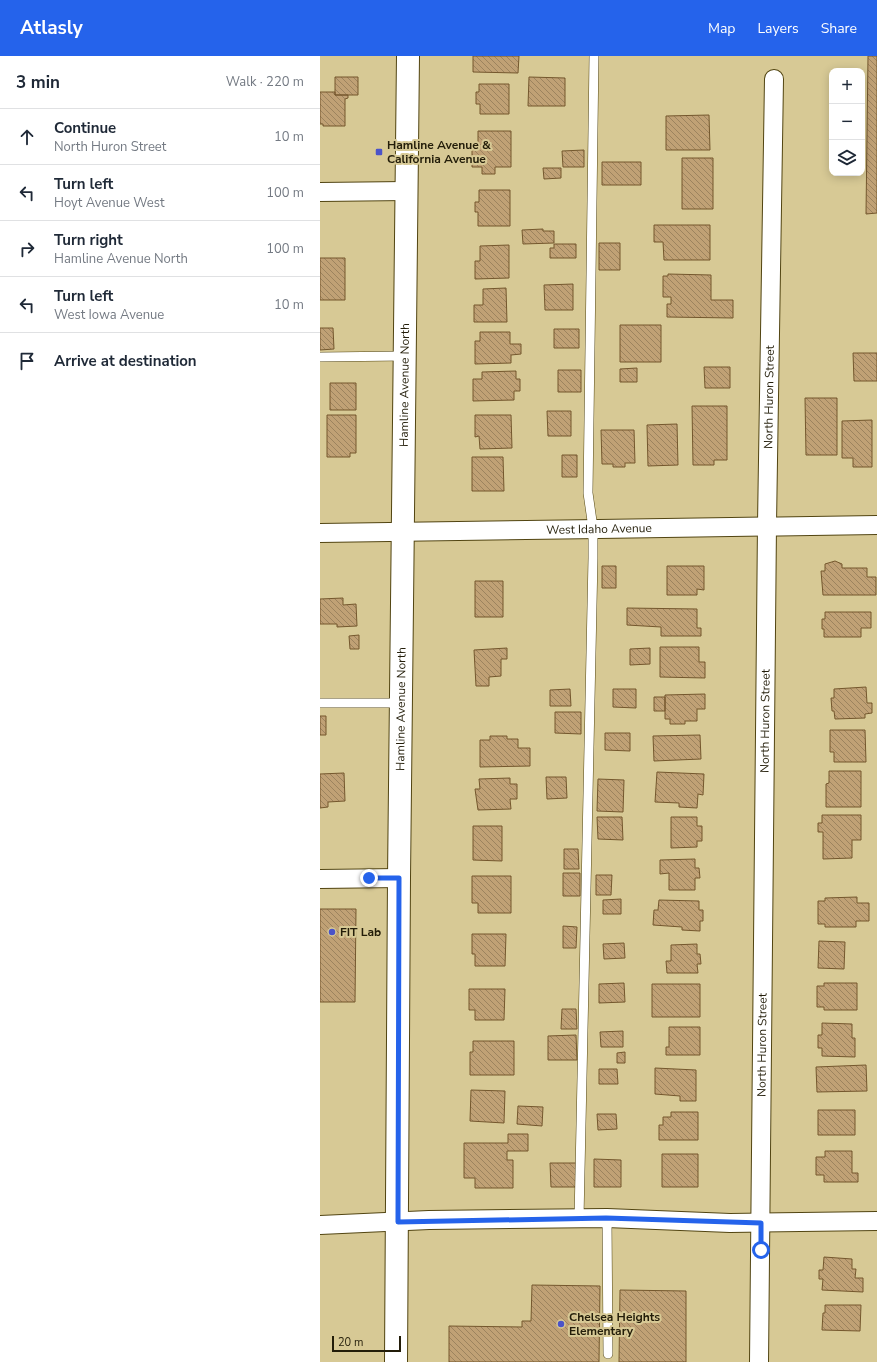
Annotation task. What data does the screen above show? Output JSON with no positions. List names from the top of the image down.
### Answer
{
  "streets": {
    "street": ["Hamline Avenue North", "North Huron Street", "West Idaho Avenue"]
  },
  "crossings": [
    ["Hamline Avenue North", "West Idaho Avenue"],
    ["North Huron Street", "West Idaho Avenue"]
  ],
  "places": {
    "transit": ["Hamline Avenue & California Avenue"],
    "other": ["FIT Lab", "Chelsea Heights Elementary"]
  },
  "scale_bar": "20 m",
  "page": {
    "header": "Atlasly",
    "nav": ["Map", "Layers", "Share"],
    "heading": ["3 min", "Walk · 220 m"],
    "map_buttons": ["+", "−"],
    "list": [
      ["Continue", "North Huron Street", "10 m"],
      ["Turn left", "Hoyt Avenue West", "100 m"],
      ["Turn right", "Hamline Avenue North", "100 m"],
      ["Turn left", "West Iowa Avenue", "10 m"],
      "Arrive at destination"
    ],
    "scale": "20 m"
  }
}
